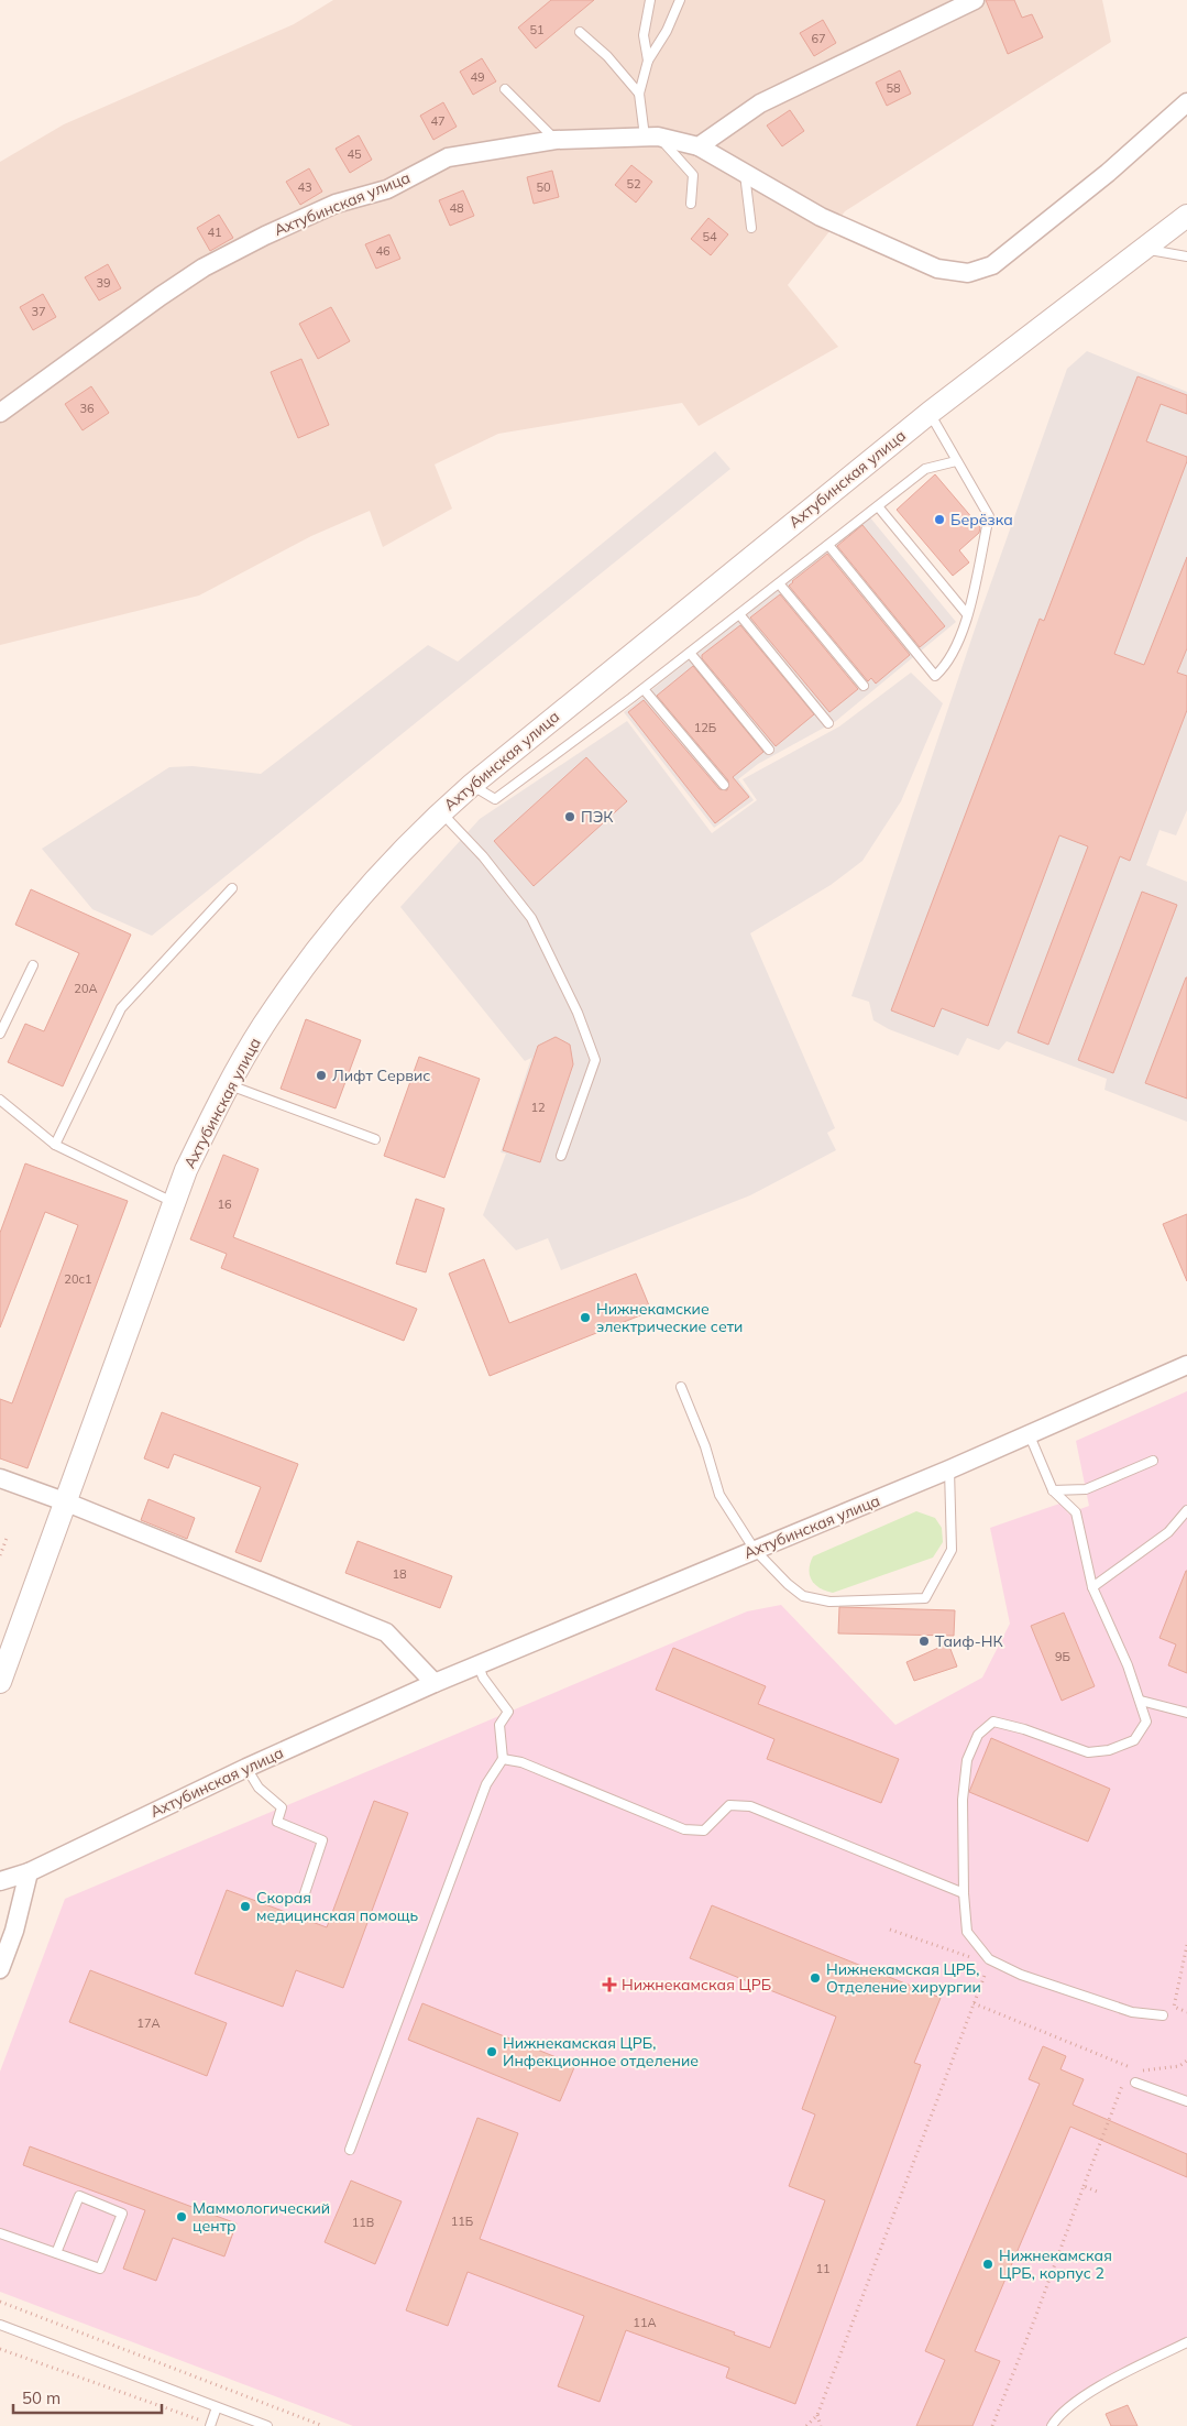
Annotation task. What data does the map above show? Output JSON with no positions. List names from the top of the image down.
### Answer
{
  "streets": {
    "street": ["Ахтубинская улица"]
  },
  "places": {
    "other": [
      "Берёзка",
      "ПЭК",
      "Лифт Сервис",
      "Нижнекамские электрические сети",
      "Таиф-НК",
      "Скорая медицинская помощь",
      "Нижнекамская ЦРБ, Отделение хирургии",
      "Нижнекамская ЦРБ, Инфекционное отделение",
      "Маммологический центр",
      "Нижнекамская ЦРБ, корпус 2"
    ],
    "health": ["Нижнекамская ЦРБ"]
  },
  "house_numbers": [
    "51",
    "67",
    "49",
    "58",
    "47",
    "45",
    "52",
    "43",
    "50",
    "48",
    "41",
    "54",
    "46",
    "39",
    "37",
    "36",
    "12Б",
    "20А",
    "12",
    "16",
    "20с1",
    "18",
    "9Б",
    "17А",
    "11Б",
    "11В",
    "11",
    "11А"
  ],
  "scale_bar": "50 m"
}
